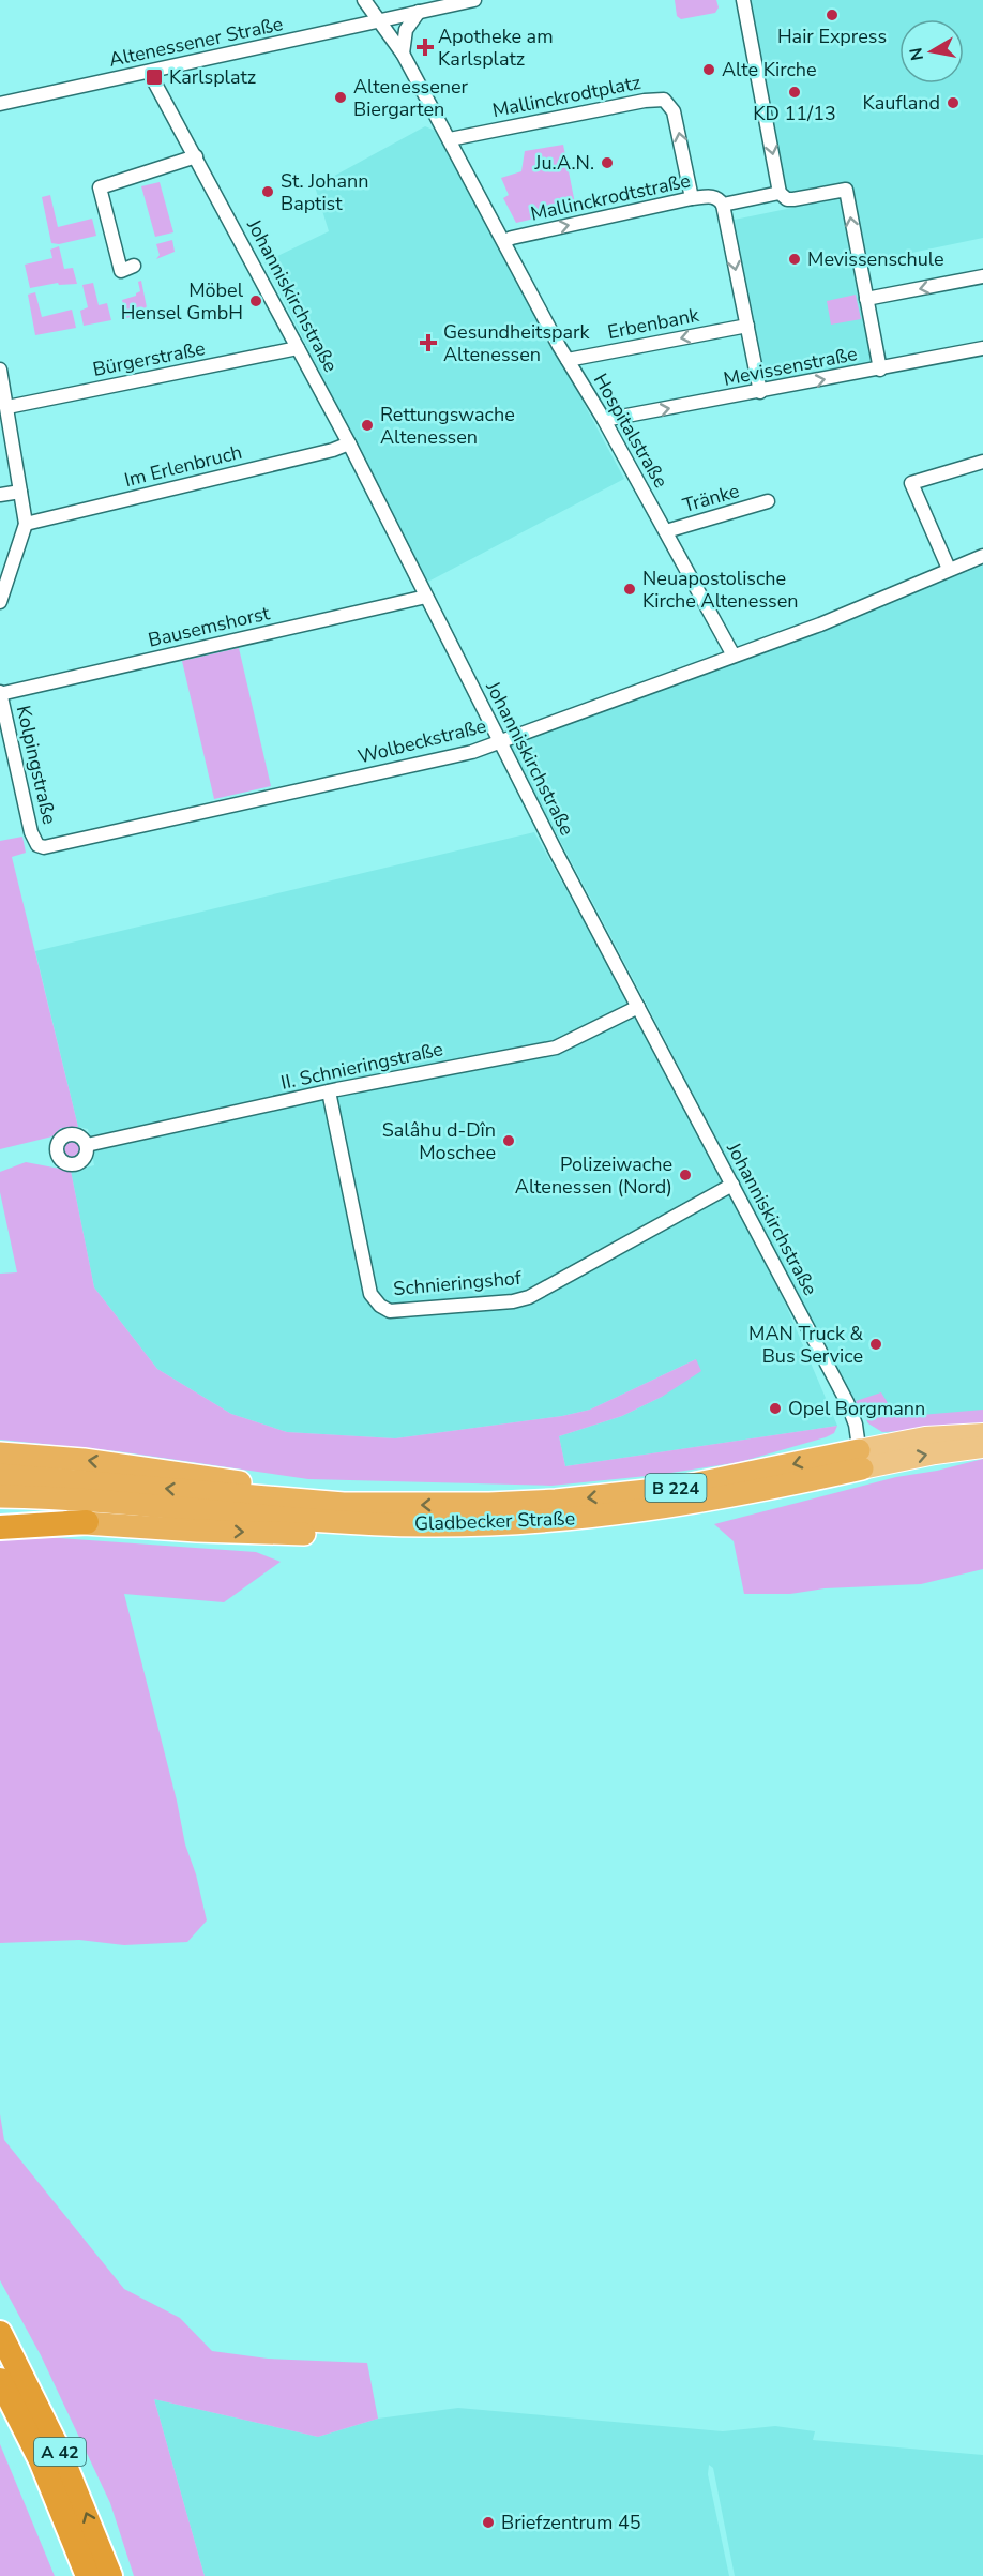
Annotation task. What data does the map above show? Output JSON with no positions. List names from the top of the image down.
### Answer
{
  "streets": {
    "highway": ["B 224", "Gladbecker Straße", "A 42"],
    "street": [
      "Altenessener Straße",
      "Mallinckrodtplatz",
      "Mallinckrodtstraße",
      "Johanniskirchstraße",
      "Erbenbank",
      "Bürgerstraße",
      "Mevissenstraße",
      "Hospitalstraße",
      "Im Erlenbruch",
      "Tränke",
      "Bausemshorst",
      "Wolbeckstraße",
      "Kolpingstraße",
      "II. Schnieringstraße",
      "Schnieringshof"
    ]
  },
  "crossings": [
    ["Altenessener Straße", "Johanniskirchstraße"],
    ["Altenessener Straße", "Hospitalstraße"],
    ["Mallinckrodtplatz", "Mallinckrodtstraße"],
    ["Mallinckrodtplatz", "Hospitalstraße"],
    ["Mallinckrodtstraße", "Hospitalstraße"],
    ["Johanniskirchstraße", "Bürgerstraße"],
    ["Johanniskirchstraße", "Im Erlenbruch"],
    ["Johanniskirchstraße", "Bausemshorst"],
    ["Johanniskirchstraße", "Wolbeckstraße"],
    ["Johanniskirchstraße", "II. Schnieringstraße"],
    ["Johanniskirchstraße", "Schnieringshof"],
    ["Johanniskirchstraße", "Gladbecker Straße"],
    ["Erbenbank", "Hospitalstraße"],
    ["Mevissenstraße", "Hospitalstraße"],
    ["Hospitalstraße", "Tränke"],
    ["Hospitalstraße", "Wolbeckstraße"],
    ["Bausemshorst", "Kolpingstraße"],
    ["Wolbeckstraße", "Kolpingstraße"],
    ["II. Schnieringstraße", "Schnieringshof"]
  ],
  "one_way": ["Erbenbank", "Mevissenstraße"],
  "places": {
    "other": [
      "Hair Express",
      "Alte Kirche",
      "KD 11/13",
      "Altenessener Biergarten",
      "Kaufland",
      "Ju.A.N.",
      "St. Johann Baptist",
      "Mevissenschule",
      "Möbel Hensel GmbH",
      "Rettungswache Altenessen",
      "Neuapostolische Kirche Altenessen",
      "Salâhu d-Dîn Moschee",
      "Polizeiwache Altenessen (Nord)",
      "MAN Truck & Bus Service",
      "Opel Borgmann",
      "Briefzentrum 45"
    ],
    "health": ["Apotheke am Karlsplatz", "Gesundheitspark Altenessen"],
    "transit": ["Karlsplatz"]
  },
  "north": "left"
}
